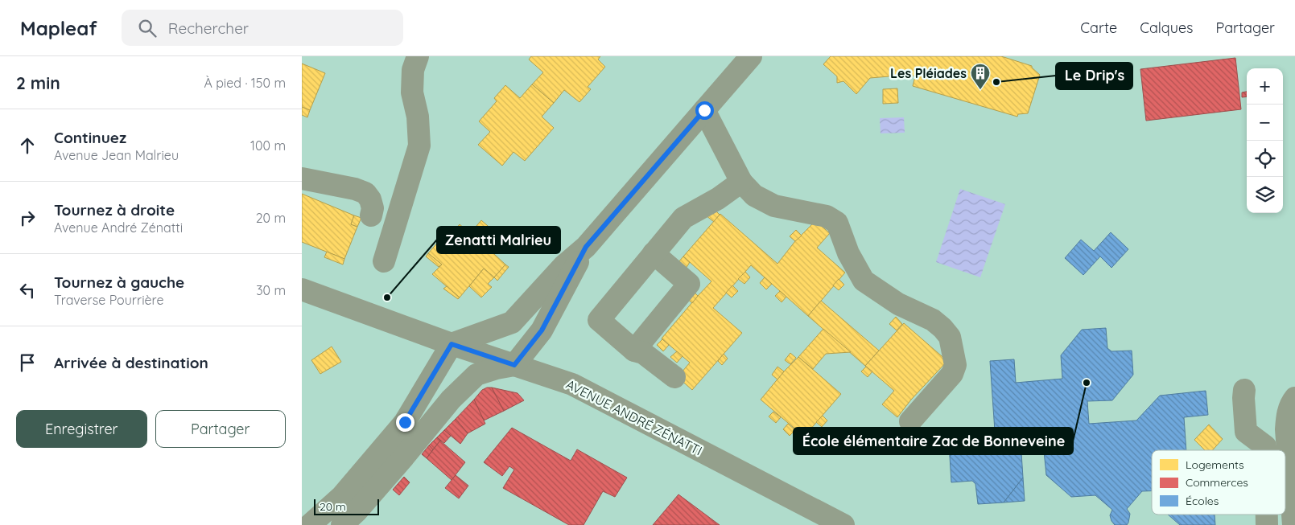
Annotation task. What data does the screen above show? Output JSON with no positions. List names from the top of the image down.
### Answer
{
  "streets": {
    "street": ["AVENUE ANDRÉ ZÉNATTI"]
  },
  "places": {
    "other": ["Le Drip's", "Zenatti Malrieu", "École élémentaire Zac de Bonneveine"],
    "building": ["Les Pléiades"]
  },
  "legend": ["Logements", "Commerces", "Écoles"],
  "scale_bar": "20 m",
  "page": {
    "header": "Mapleaf",
    "search": "Rechercher",
    "nav": ["Carte", "Calques", "Partager"],
    "heading": ["2 min", "À pied · 150 m"],
    "map_buttons": ["+", "−"],
    "list": [
      ["Continuez", "Avenue Jean Malrieu", "100 m"],
      ["Tournez à droite", "Avenue André Zénatti", "20 m"],
      ["Tournez à gauche", "Traverse Pourrière", "30 m"],
      "Arrivée à destination"
    ],
    "buttons": ["Enregistrer", "Partager"],
    "scale": "20 m"
  }
}
